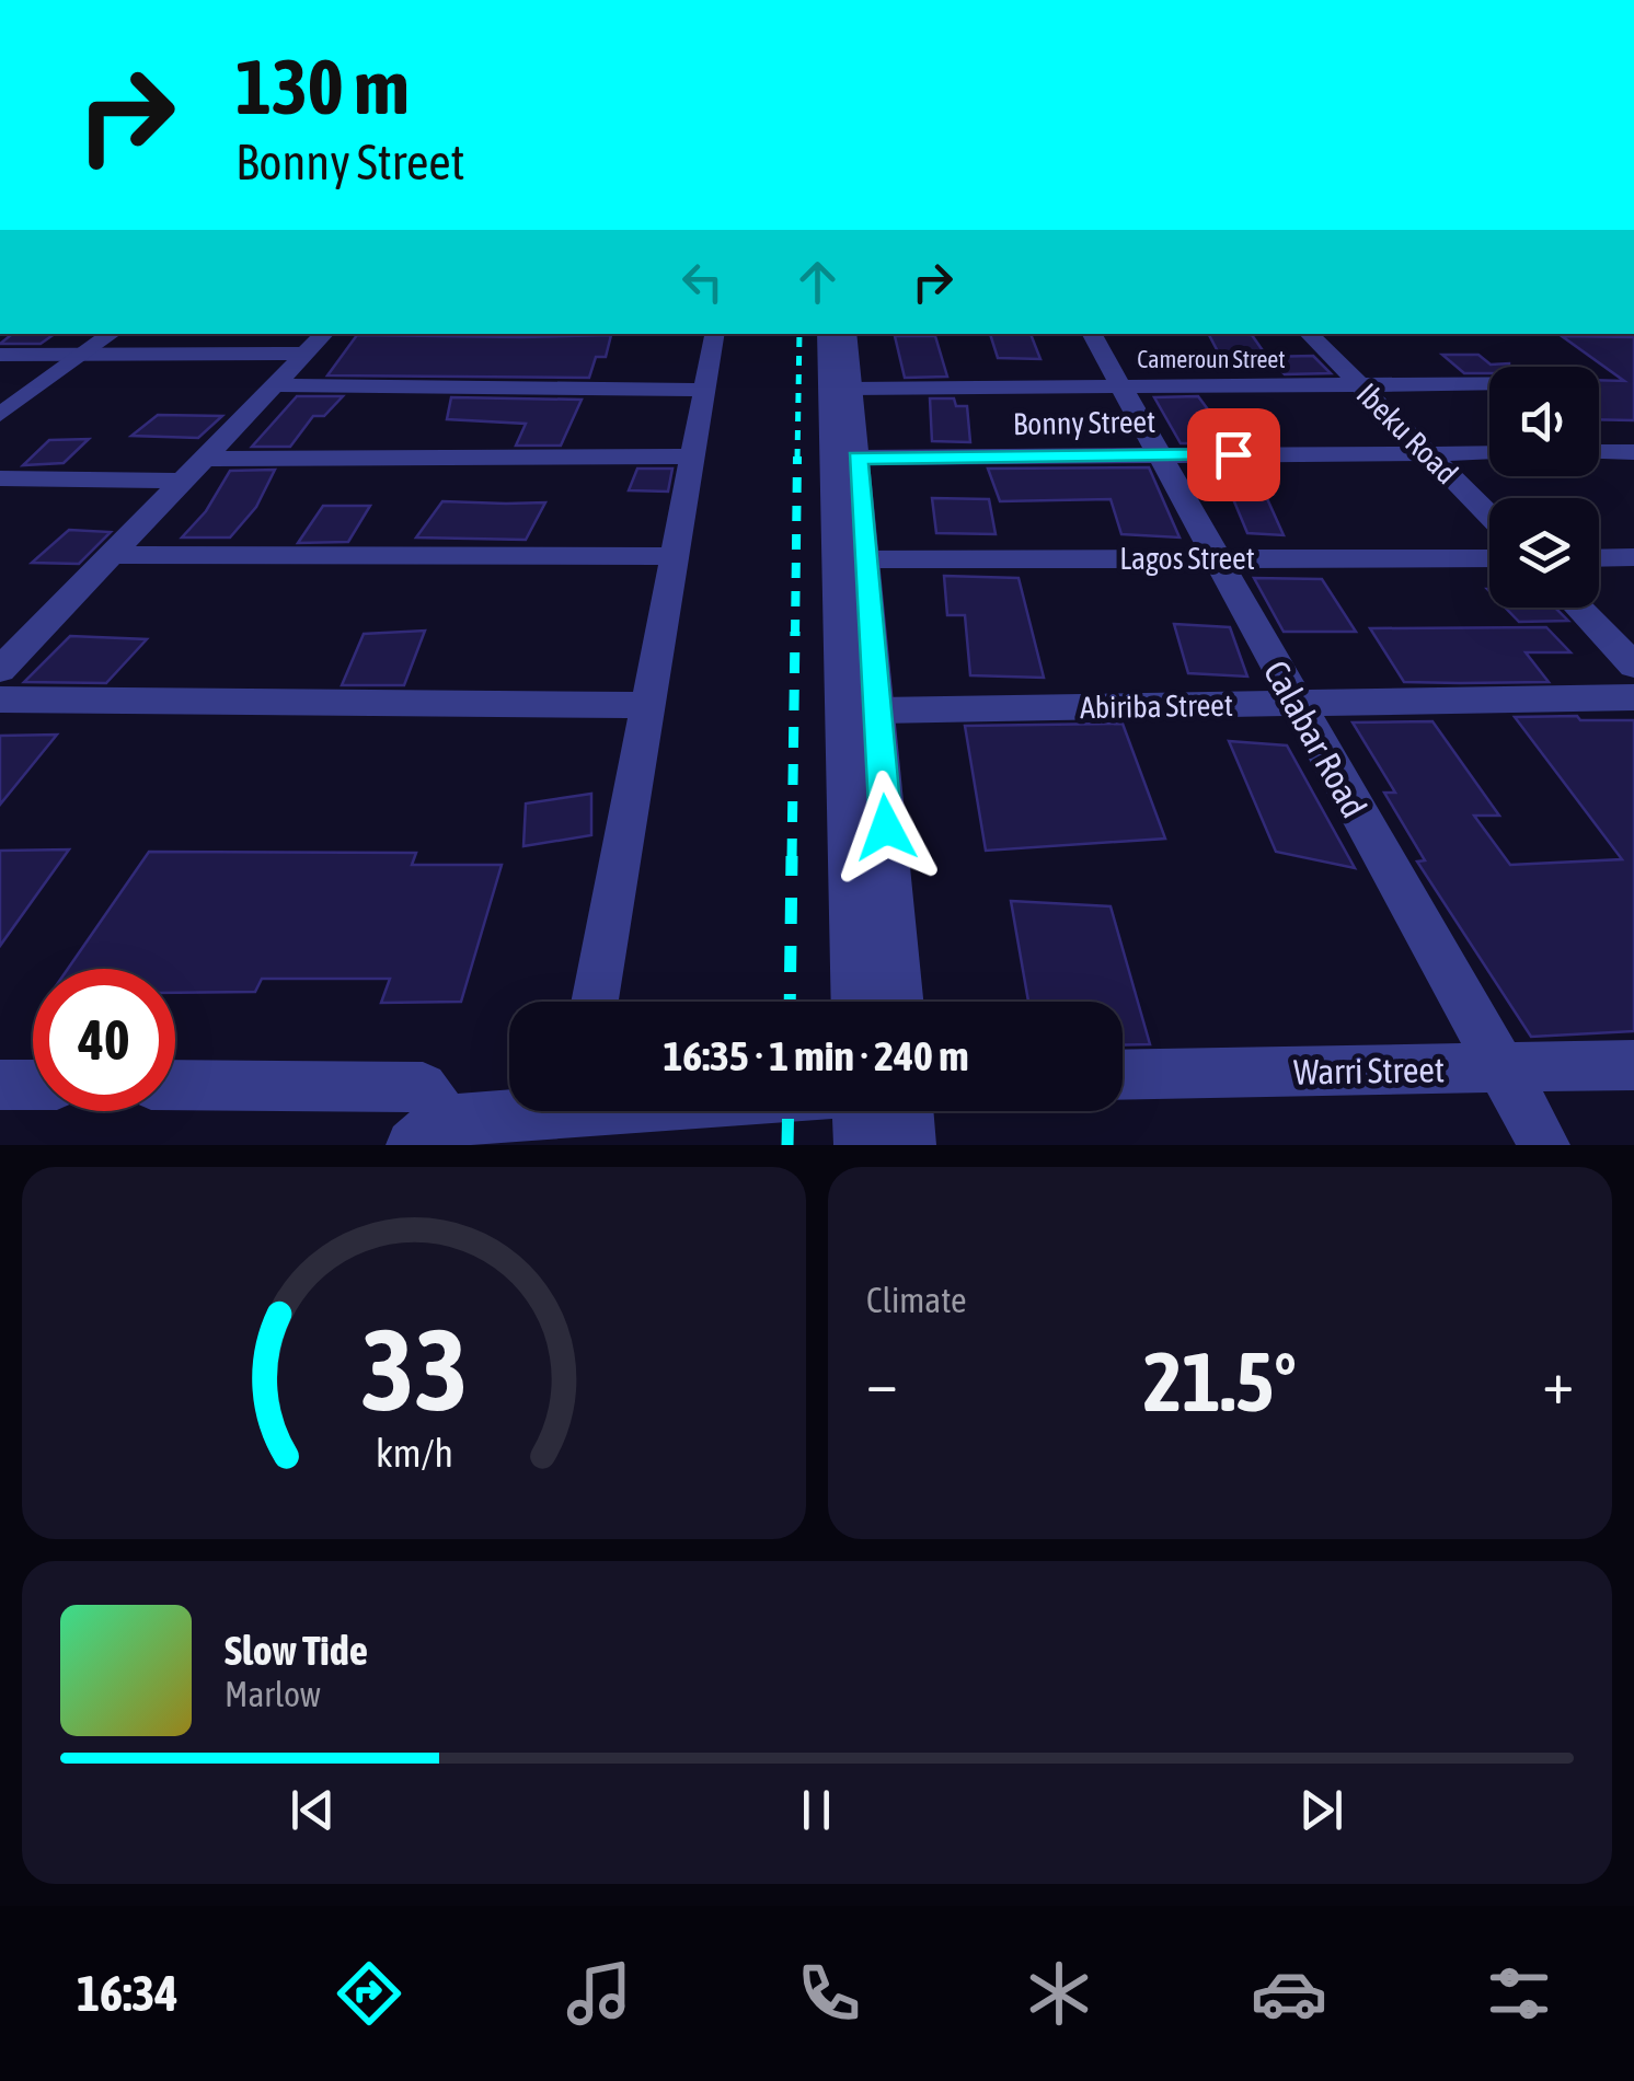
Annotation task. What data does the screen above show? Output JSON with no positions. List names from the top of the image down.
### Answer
{
  "streets": {
    "street": [
      "Cameroun Street",
      "Bonny Street",
      "Ibeku Road",
      "Lagos Street",
      "Abiriba Street",
      "Calabar Road",
      "Warri Street"
    ]
  },
  "crossings": [
    ["Cameroun Street", "Ibeku Road"],
    ["Cameroun Street", "Calabar Road"],
    ["Bonny Street", "Ibeku Road"],
    ["Bonny Street", "Calabar Road"],
    ["Lagos Street", "Calabar Road"],
    ["Abiriba Street", "Calabar Road"],
    ["Calabar Road", "Warri Street"]
  ],
  "page": {
    "turn": ["130 m", "Bonny Street"],
    "limit": "40",
    "trip": "16:35 · 1 min · 240 m",
    "tile": "Climate",
    "heat": ["−", "21.5°", "+"],
    "song": ["Slow Tide", "Marlow"],
    "tabs": "16:34",
    "gauge": ["33", "km/h"]
  }
}
